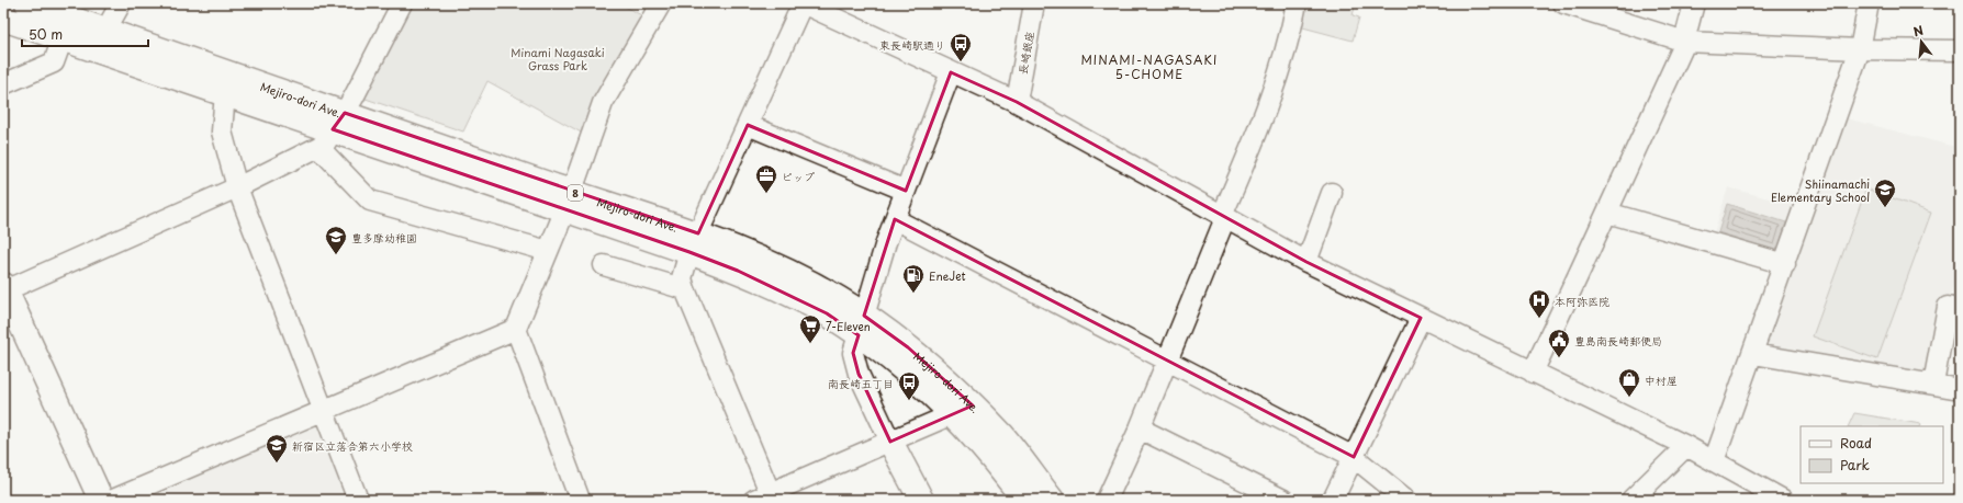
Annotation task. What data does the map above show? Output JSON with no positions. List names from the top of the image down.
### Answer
{
  "streets": {
    "main road": ["Mejiro-dori Ave.", "8"],
    "street": ["長崎銀座"]
  },
  "districts": ["MINAMI-NAGASAKI 5-CHOME"],
  "parks": ["Minami Nagasaki Grass Park"],
  "places": {
    "bus stop": ["東長崎駅通り", "南長崎五丁目"],
    "office": ["ピップ"],
    "school or university": ["Shiinamachi Elementary School", "豊多摩幼稚園", "新宿区立落合第六小学校"],
    "fuel station": ["EneJet"],
    "hospital": ["本阿弥医院"],
    "supermarket": ["7-Eleven"],
    "public building": ["豊島南長崎郵便局"],
    "shop": ["中村屋"]
  },
  "legend": ["Road", "Park"],
  "scale_bar": "50 m",
  "north": "top"
}
